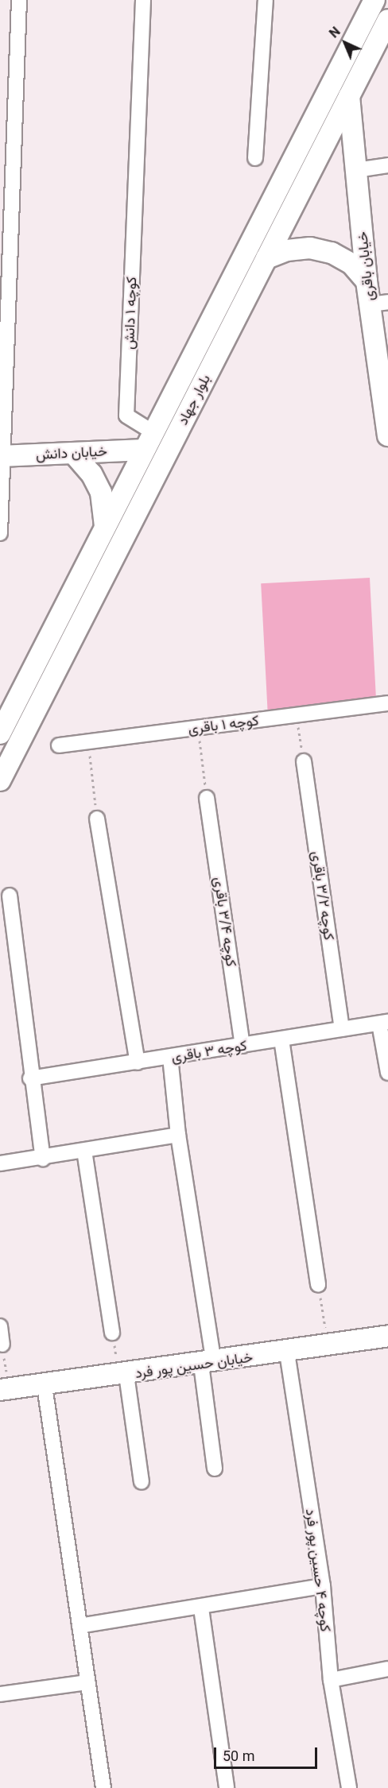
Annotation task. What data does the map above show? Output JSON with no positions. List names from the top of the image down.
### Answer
{
  "streets": {
    "street": [
      "خیابان باقری",
      "کوچه ۱ دانش",
      "بلوار جهاد",
      "خیابان دانش",
      "کوچه ۱ باقری",
      "کوچه ۳/۲ باقری",
      "کوچه ۳/۴ باقری",
      "کوچه ۳ باقری",
      "خیابان حسین پور فرد",
      "کوچه ۴ حسین پور فرد"
    ]
  },
  "crossings": [
    ["خیابان باقری", "بلوار جهاد"],
    ["کوچه ۱ دانش", "بلوار جهاد"],
    ["بلوار جهاد", "خیابان دانش"],
    ["کوچه ۳/۲ باقری", "کوچه ۳ باقری"],
    ["کوچه ۳/۴ باقری", "کوچه ۳ باقری"],
    ["خیابان حسین پور فرد", "کوچه ۴ حسین پور فرد"]
  ],
  "scale_bar": "50 m",
  "north": "top left"
}
